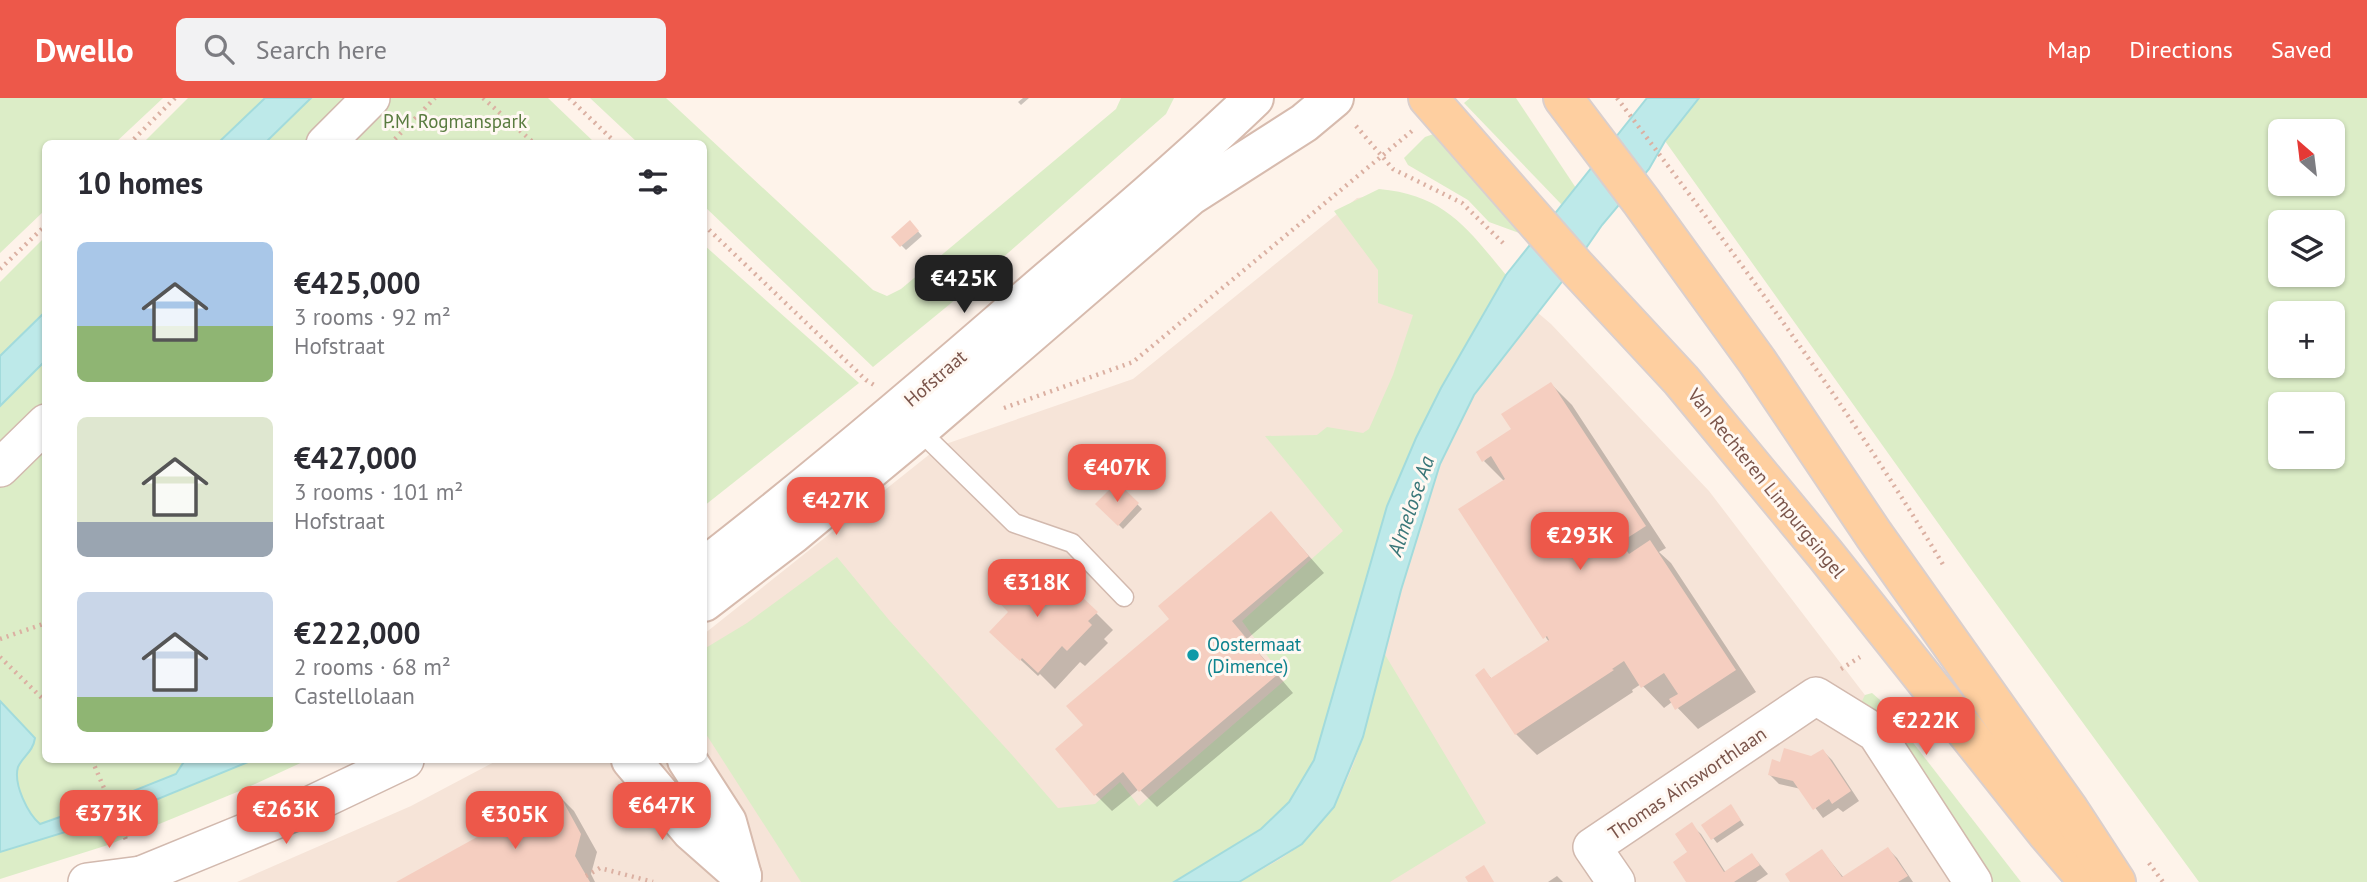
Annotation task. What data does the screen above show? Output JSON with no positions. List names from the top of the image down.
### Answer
{
  "streets": {
    "main road": ["Van Rechteren Limpurgsingel"],
    "street": ["Hofstraat", "Thomas Ainsworthlaan"]
  },
  "water": ["Almelose Aa"],
  "parks": ["P.M. Rogmanspark"],
  "places": ["Oostermaat (Dimence)"],
  "north": "top left",
  "page": {
    "header": "Dwello",
    "search": "Search here",
    "nav": ["Map", "Directions", "Saved"],
    "map_buttons": ["+", "−"],
    "heading": "10 homes",
    "list": [
      {
        "name": "€425,000",
        "note": "3 rooms · 92 m² · Hofstraat"
      },
      {
        "name": "€427,000",
        "note": "3 rooms · 101 m² · Hofstraat"
      },
      {
        "name": "€222,000",
        "note": "2 rooms · 68 m² · Castellolaan"
      }
    ],
    "price": [
      "€425K",
      "€407K",
      "€427K",
      "€293K",
      "€318K",
      "€222K",
      "€647K",
      "€263K",
      "€373K",
      "€305K"
    ]
  }
}
